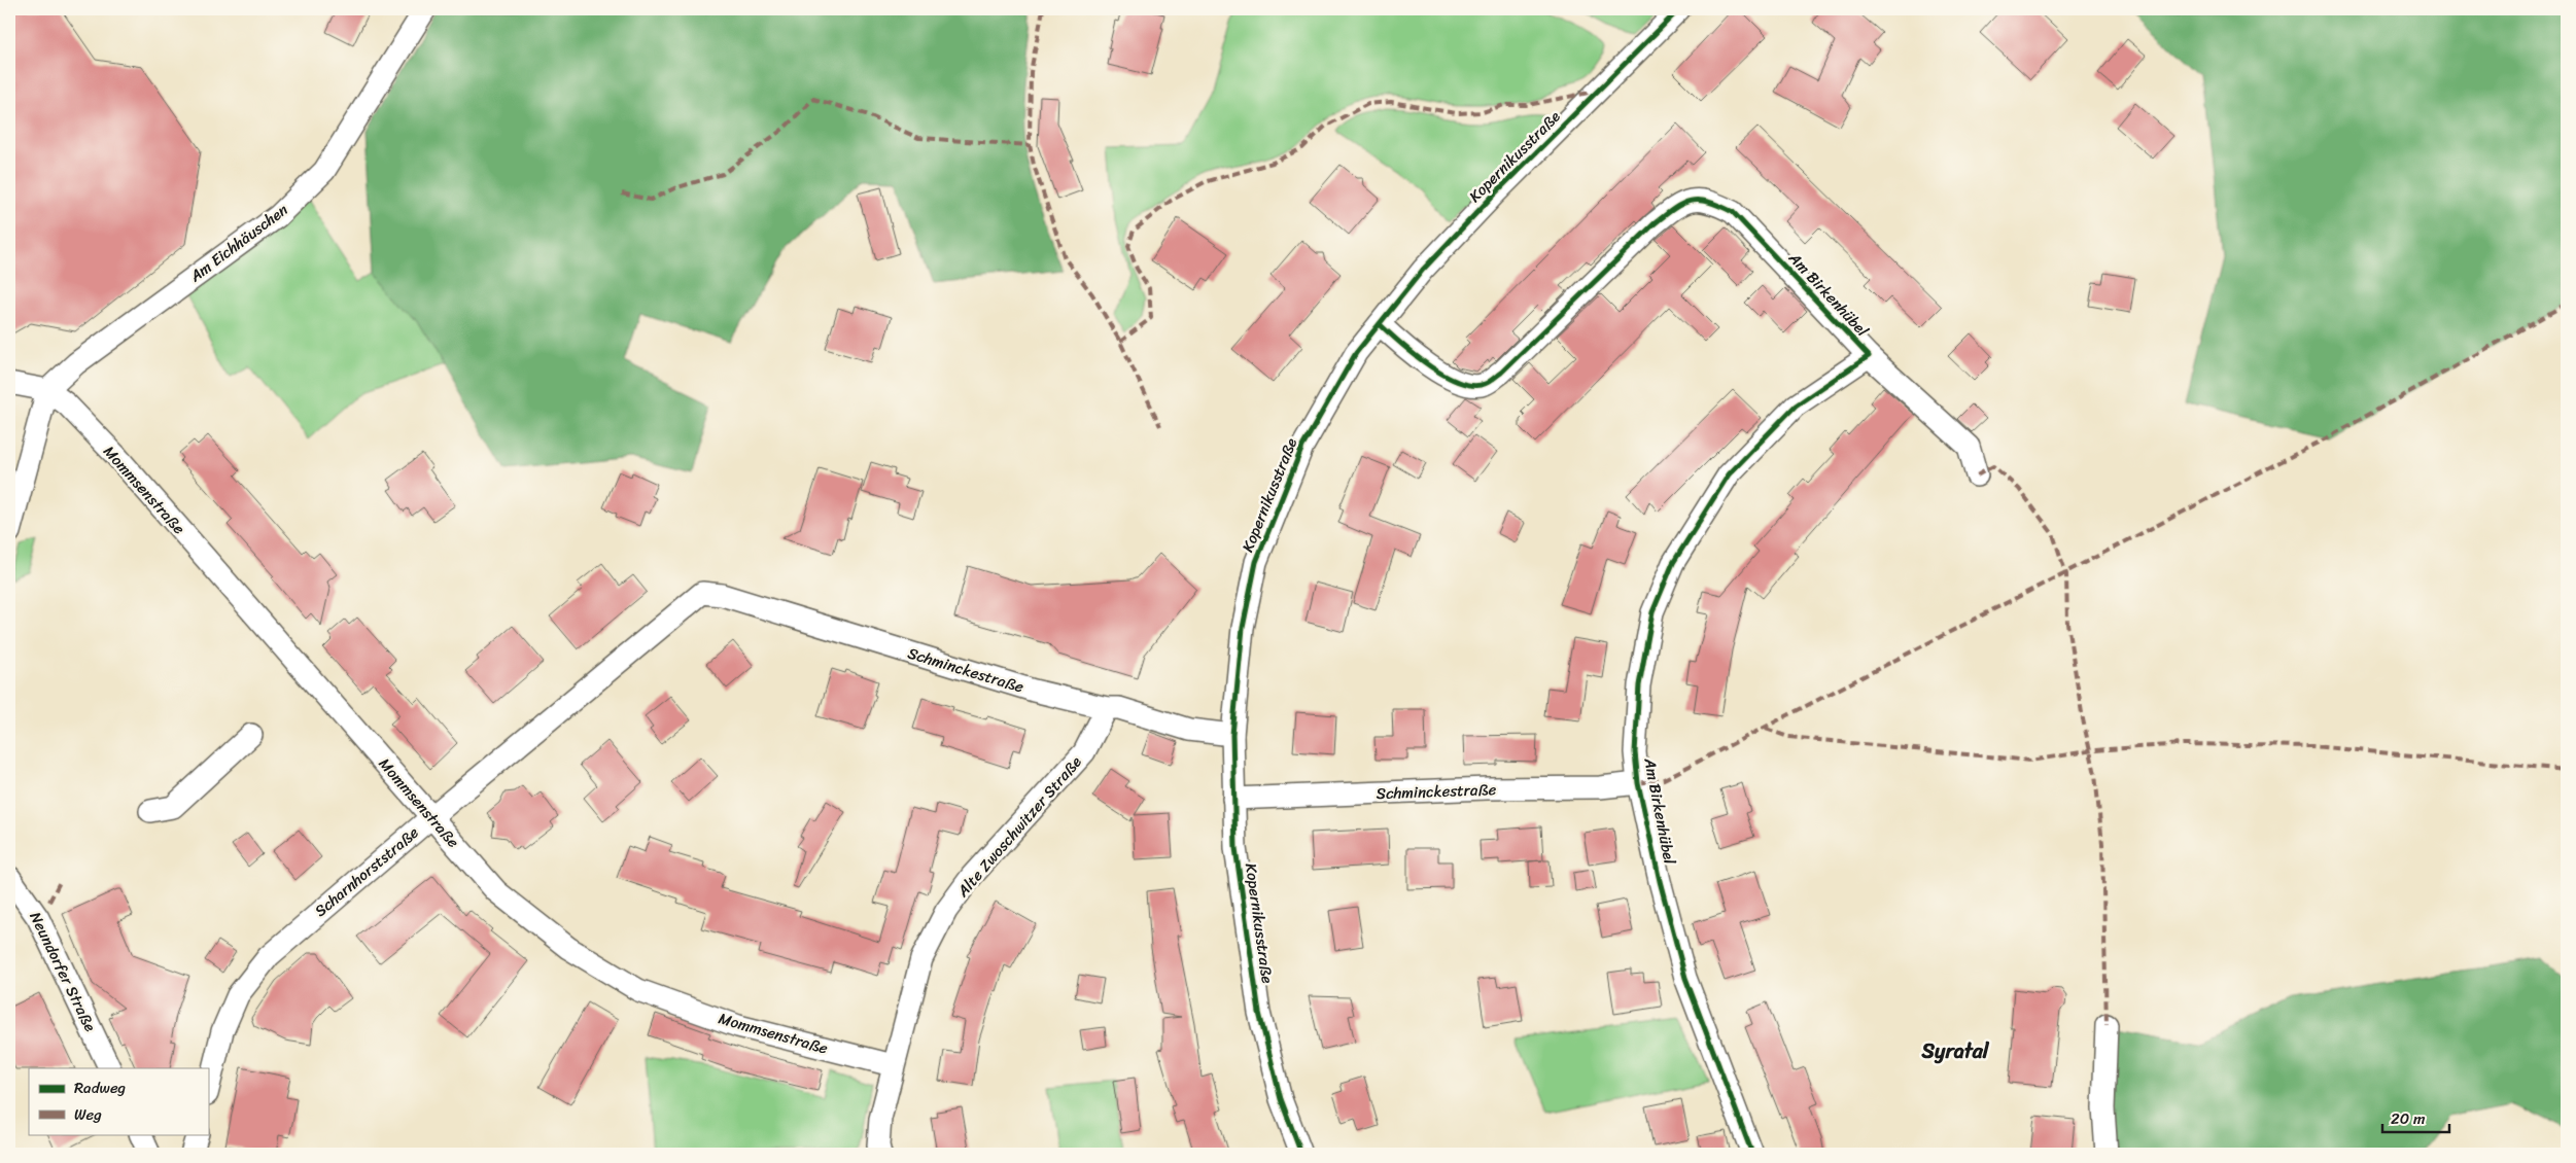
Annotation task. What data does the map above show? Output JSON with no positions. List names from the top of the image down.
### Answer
{
  "streets": {
    "street": [
      "Kopernikusstraße",
      "Am Eichhäuschen",
      "Am Birkenhübel",
      "Mommsenstraße",
      "Schminckestraße",
      "Alte Zwoschwitzer Straße",
      "Scharnhorststraße",
      "Neundorfer Straße"
    ]
  },
  "crossings": [
    ["Kopernikusstraße", "Am Birkenhübel"],
    ["Kopernikusstraße", "Schminckestraße"],
    ["Am Eichhäuschen", "Mommsenstraße"],
    ["Am Birkenhübel", "Schminckestraße"],
    ["Mommsenstraße", "Alte Zwoschwitzer Straße"],
    ["Mommsenstraße", "Scharnhorststraße"],
    ["Schminckestraße", "Alte Zwoschwitzer Straße"],
    ["Schminckestraße", "Scharnhorststraße"]
  ],
  "districts": ["Syratal"],
  "legend": ["Radweg", "Weg"],
  "scale_bar": "20 m"
}
